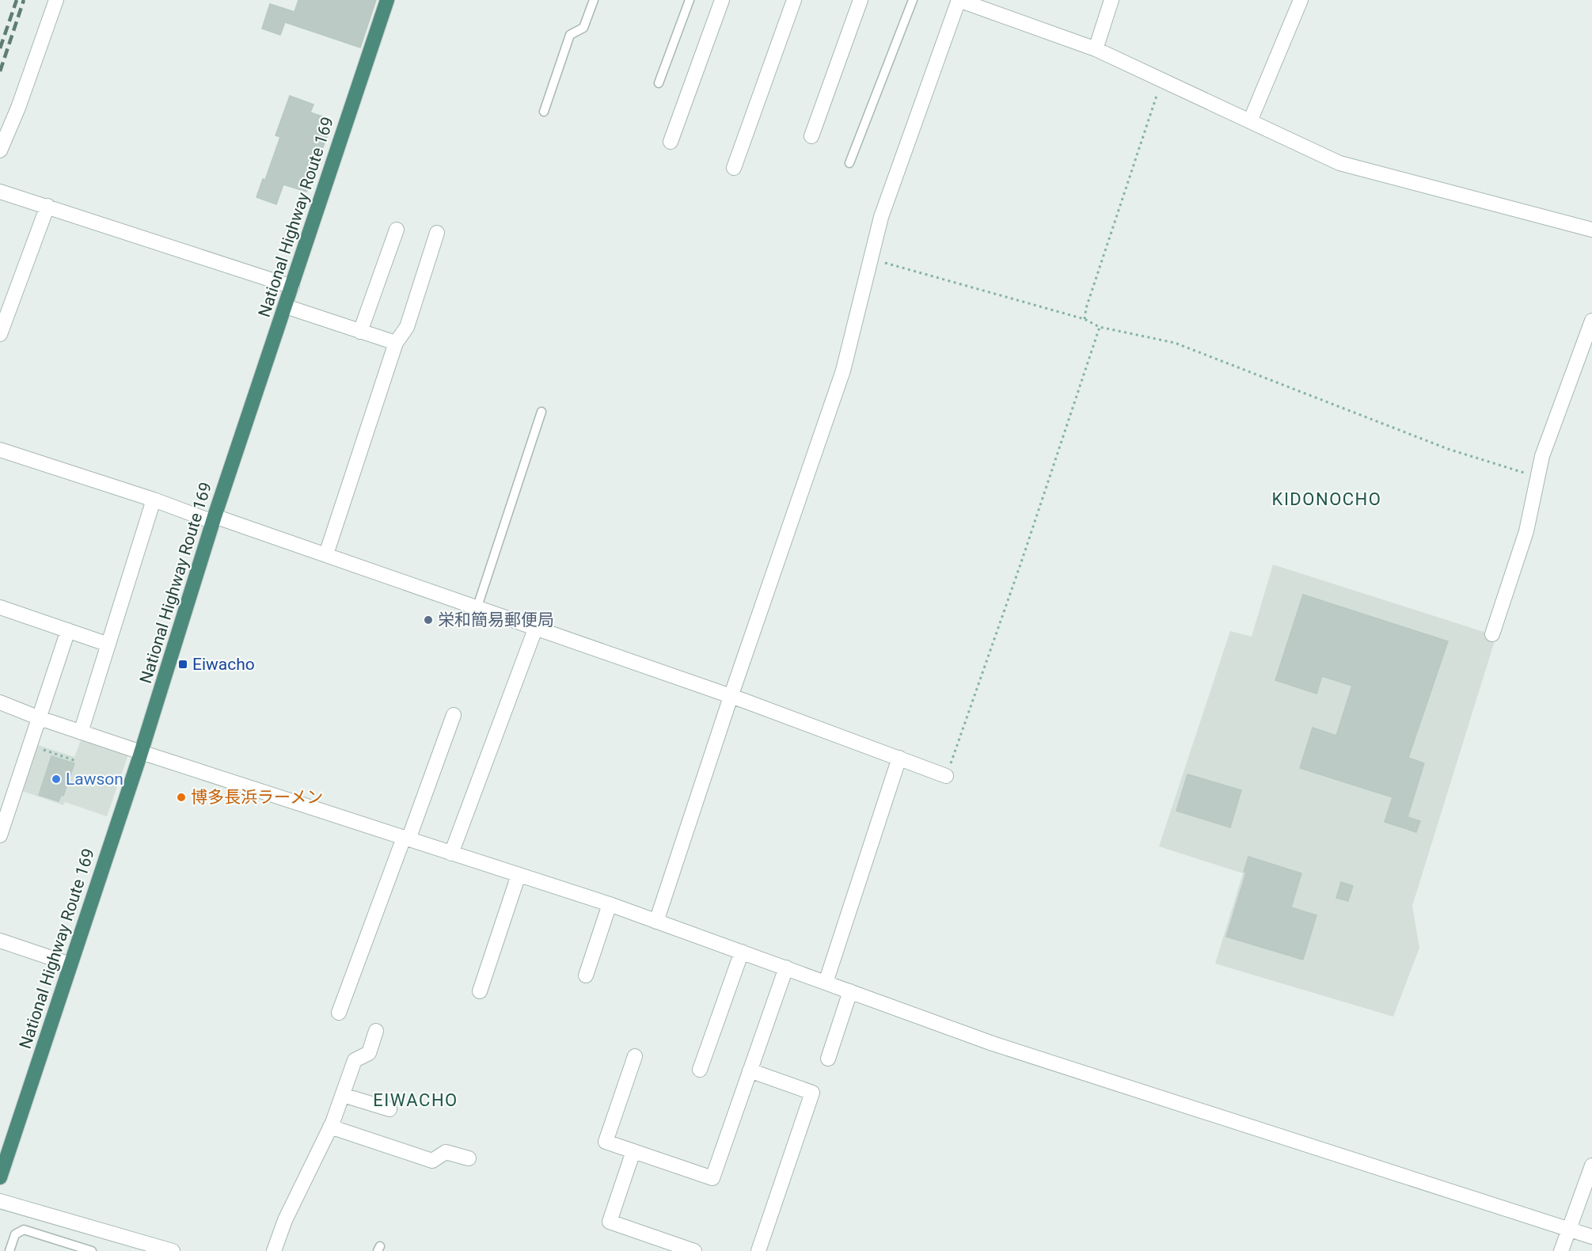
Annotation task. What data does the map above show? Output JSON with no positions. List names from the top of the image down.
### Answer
{
  "streets": {
    "highway": ["National Highway Route 169"]
  },
  "districts": ["KIDONOCHO", "EIWACHO"],
  "places": {
    "other": ["栄和簡易郵便局", "Lawson", "博多長浜ラーメン"],
    "transit": ["Eiwacho"]
  }
}
